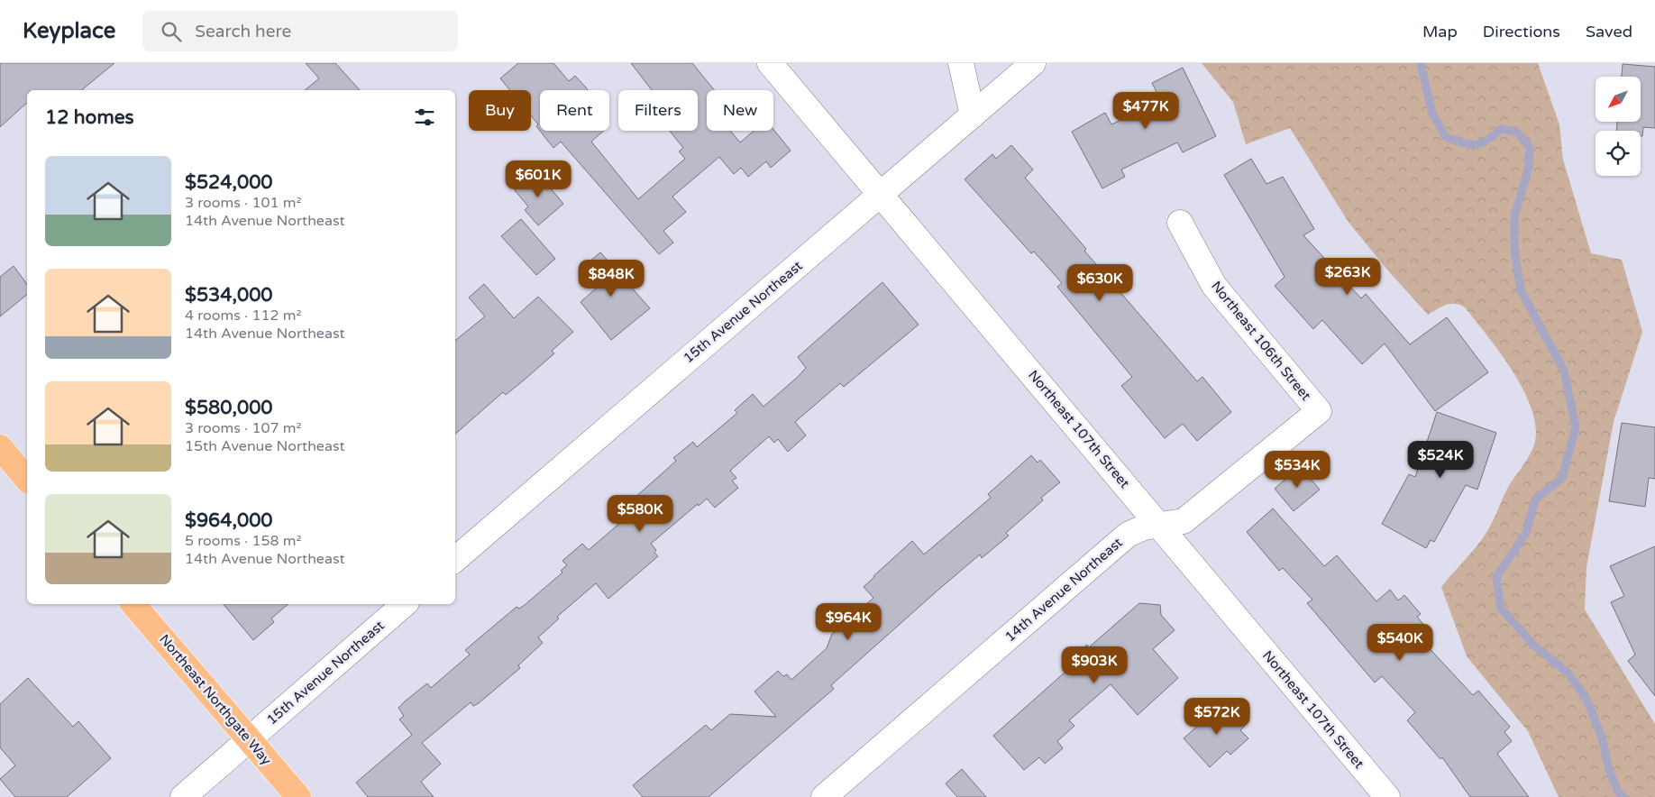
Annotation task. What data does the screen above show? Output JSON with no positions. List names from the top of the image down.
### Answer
{
  "streets": {
    "main road": ["Northeast Northgate Way"],
    "street": [
      "15th Avenue Northeast",
      "Northeast 106th Street",
      "Northeast 107th Street",
      "14th Avenue Northeast"
    ]
  },
  "crossings": [
    ["15th Avenue Northeast", "Northeast 107th Street"],
    ["15th Avenue Northeast", "Northeast Northgate Way"],
    ["Northeast 106th Street", "14th Avenue Northeast"],
    ["Northeast 107th Street", "14th Avenue Northeast"]
  ],
  "north": "bottom left",
  "page": {
    "header": "Keyplace",
    "search": "Search here",
    "nav": ["Map", "Directions", "Saved"],
    "chip": [
      "Buy",
      "Rent",
      "Filters",
      "New"
    ],
    "heading": "12 homes",
    "price": [
      "$477K",
      "$601K",
      "$263K",
      "$848K",
      "$630K",
      "$524K",
      "$534K",
      "$580K",
      "$964K",
      "$540K",
      "$903K",
      "$572K"
    ],
    "list": [
      {
        "name": "$524,000",
        "note": "3 rooms · 101 m² · 14th Avenue Northeast"
      },
      {
        "name": "$534,000",
        "note": "4 rooms · 112 m² · 14th Avenue Northeast"
      },
      {
        "name": "$580,000",
        "note": "3 rooms · 107 m² · 15th Avenue Northeast"
      },
      {
        "name": "$964,000",
        "note": "5 rooms · 158 m² · 14th Avenue Northeast"
      }
    ]
  }
}
